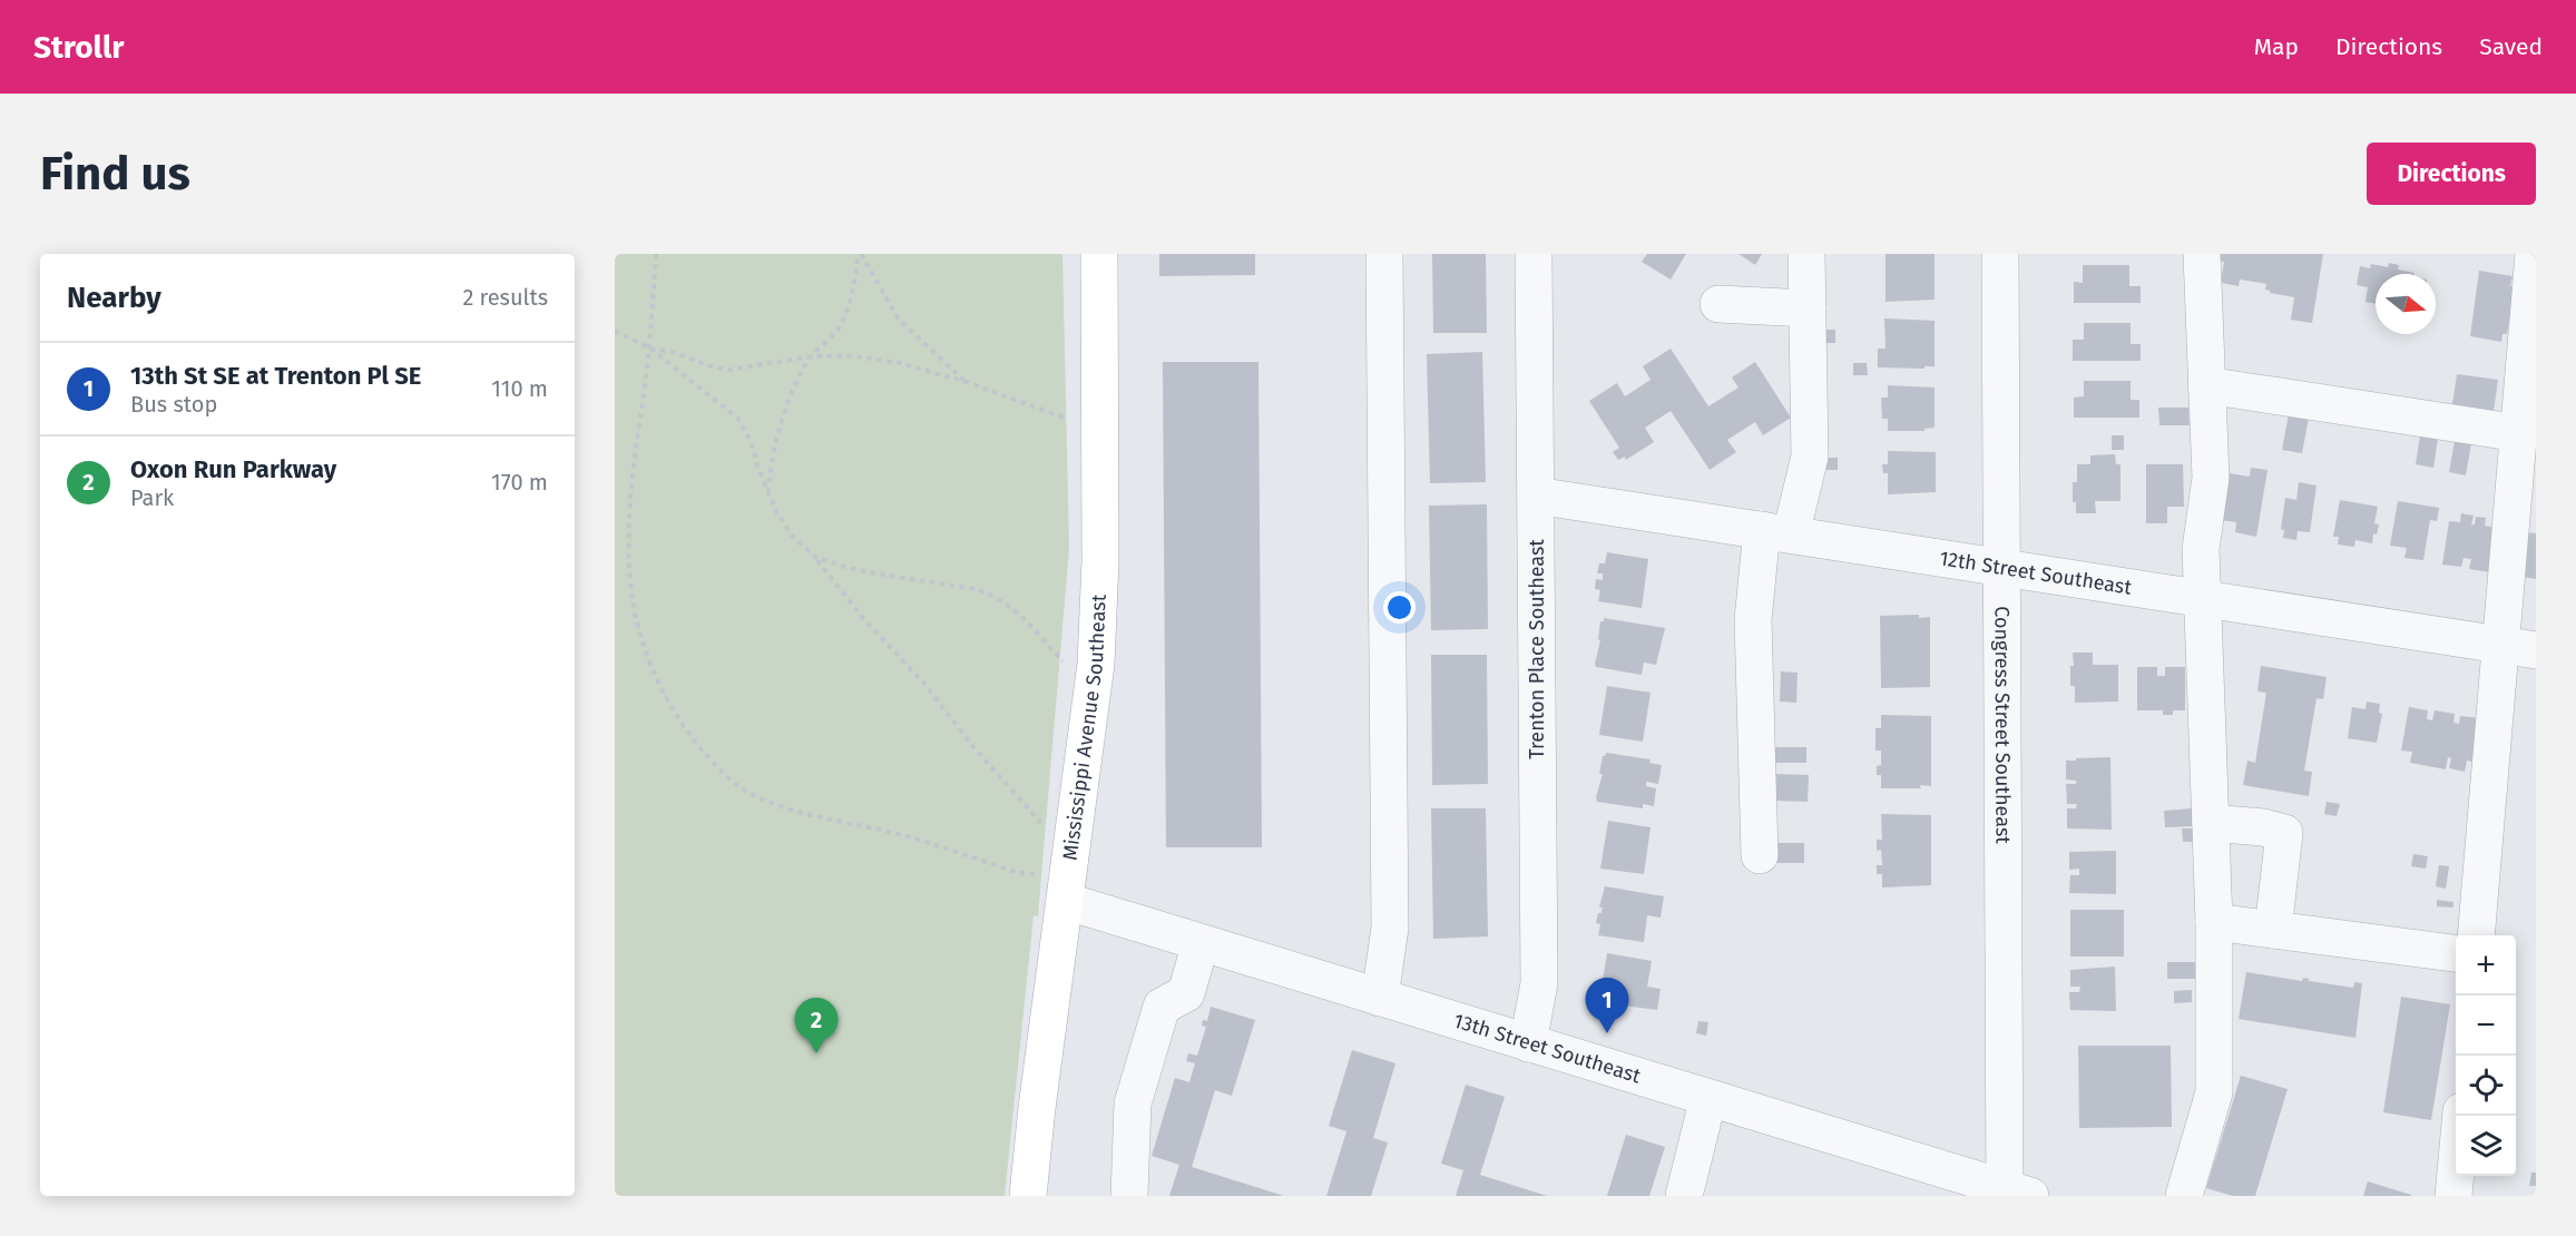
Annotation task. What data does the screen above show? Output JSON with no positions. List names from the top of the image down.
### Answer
{
  "streets": {
    "main road": ["Mississippi Avenue Southeast"],
    "street": [
      "12th Street Southeast",
      "Trenton Place Southeast",
      "Congress Street Southeast",
      "13th Street Southeast"
    ]
  },
  "crossings": [
    ["12th Street Southeast", "Trenton Place Southeast"],
    ["12th Street Southeast", "Congress Street Southeast"],
    ["Trenton Place Southeast", "13th Street Southeast"],
    ["Congress Street Southeast", "13th Street Southeast"],
    ["Mississippi Avenue Southeast", "13th Street Southeast"]
  ],
  "north": "right",
  "page": {
    "header": "Strollr",
    "nav": ["Map", "Directions", "Saved"],
    "buttons": "Directions",
    "title": "Find us",
    "heading": ["Nearby", "2 results"],
    "list": [
      {
        "mark": "1",
        "name": "13th St SE at Trenton Pl SE",
        "note": "Bus stop",
        "value": "110 m"
      },
      {
        "mark": "2",
        "name": "Oxon Run Parkway",
        "note": "Park",
        "value": "170 m"
      }
    ],
    "map_buttons": ["+", "−"],
    "pins": ["1", "2"]
  }
}
